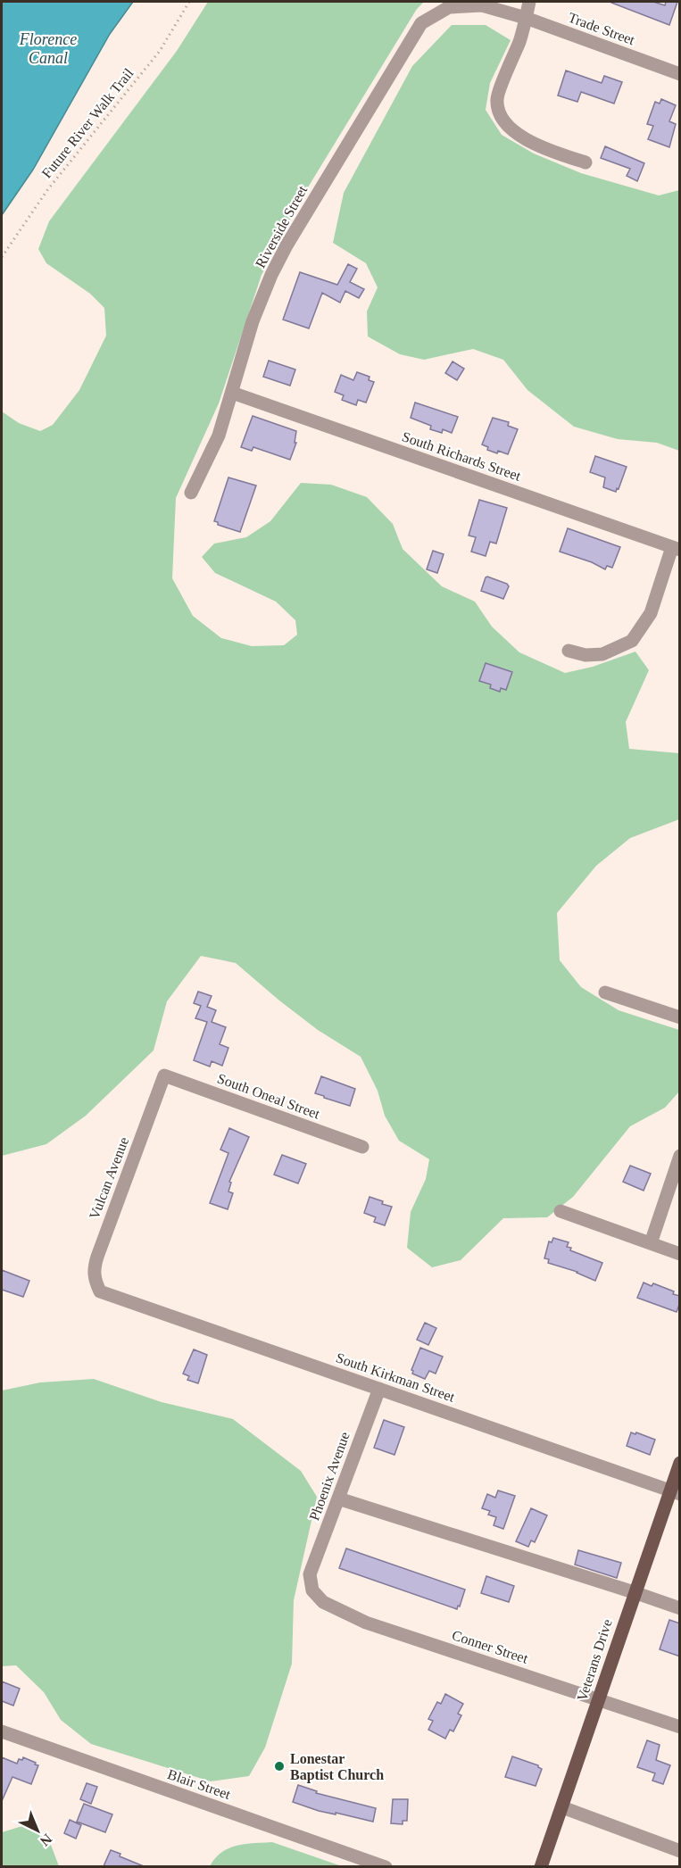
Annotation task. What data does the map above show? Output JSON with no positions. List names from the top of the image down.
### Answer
{
  "streets": {
    "main road": ["Veterans Drive"],
    "street": [
      "Trade Street",
      "Riverside Street",
      "South Richards Street",
      "South Oneal Street",
      "Vulcan Avenue",
      "South Kirkman Street",
      "Phoenix Avenue",
      "Conner Street",
      "Blair Street"
    ],
    "path": ["Future River Walk Trail"]
  },
  "crossings": [
    ["Trade Street", "Riverside Street"],
    ["Riverside Street", "South Richards Street"],
    ["South Oneal Street", "Vulcan Avenue"],
    ["Vulcan Avenue", "South Kirkman Street"],
    ["South Kirkman Street", "Phoenix Avenue"],
    ["South Kirkman Street", "Veterans Drive"],
    ["Phoenix Avenue", "Conner Street"],
    ["Conner Street", "Veterans Drive"]
  ],
  "water": ["Florence Canal"],
  "places": ["Lonestar Baptist Church"],
  "north": "bottom right"
}
